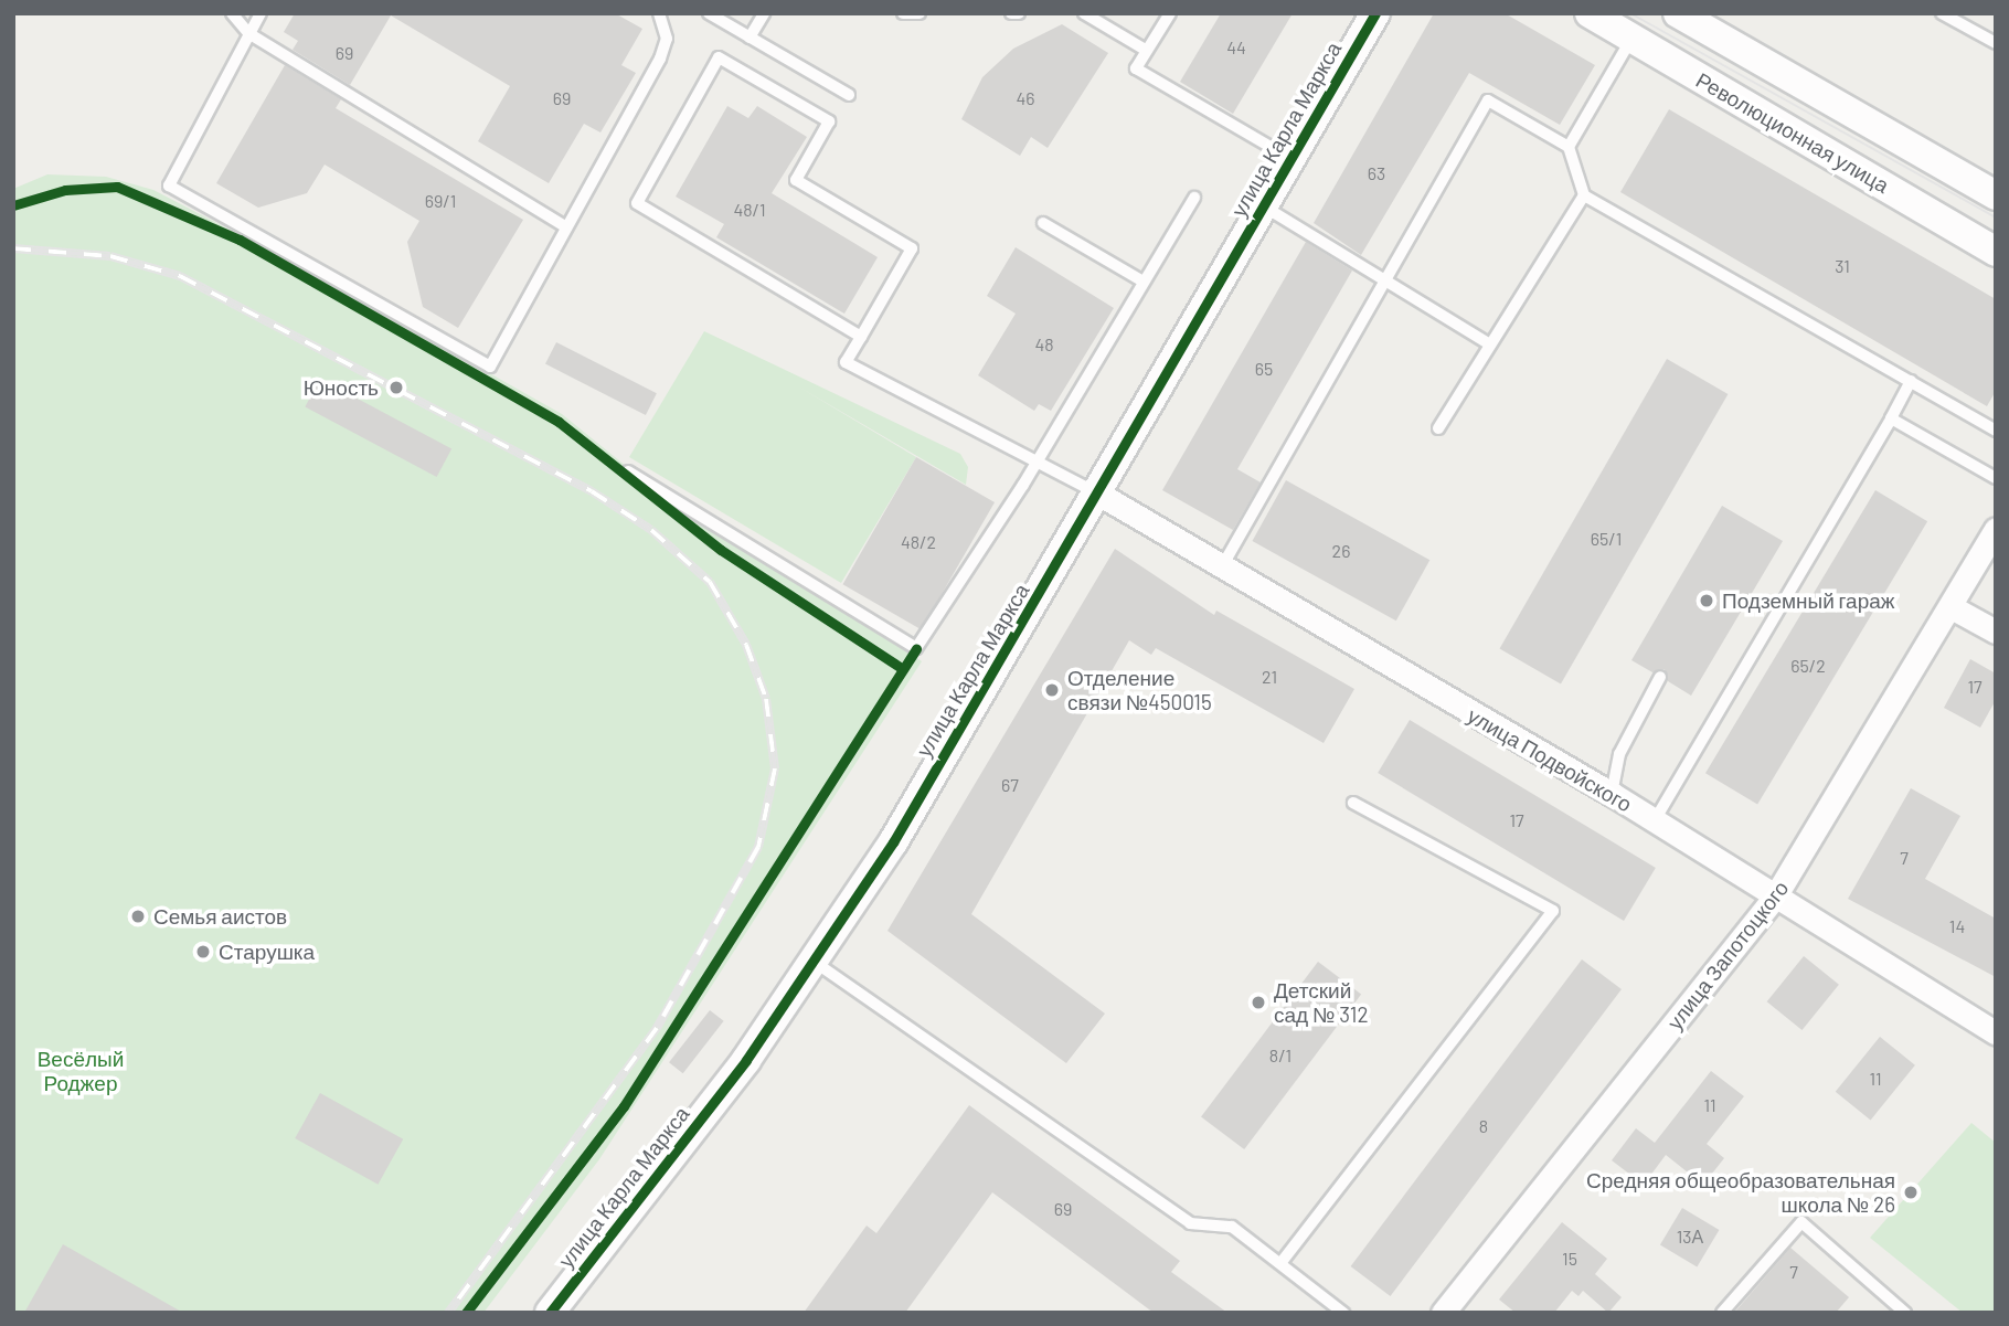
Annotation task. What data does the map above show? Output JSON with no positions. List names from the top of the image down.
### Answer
{
  "streets": {
    "street": [
      "улица Карла Маркса",
      "Революционная улица",
      "улица Подвойского",
      "улица Запотоцкого"
    ]
  },
  "crossings": [
    ["улица Карла Маркса", "улица Подвойского"],
    ["улица Подвойского", "улица Запотоцкого"]
  ],
  "parks": ["Весёлый Роджер"],
  "places": [
    "Юность",
    "Подземный гараж",
    "Отделение связи №450015",
    "Семья аистов",
    "Старушка",
    "Детский сад № 312",
    "Средняя общеобразовательная школа № 26"
  ],
  "house_numbers": [
    "44",
    "69",
    "69",
    "46",
    "63",
    "69/1",
    "48/1",
    "31",
    "48",
    "65",
    "65/1",
    "48/2",
    "26",
    "65/2",
    "21",
    "17",
    "67",
    "17",
    "7",
    "14",
    "8/1",
    "11",
    "11",
    "8",
    "69",
    "13А",
    "15",
    "7"
  ]
}
